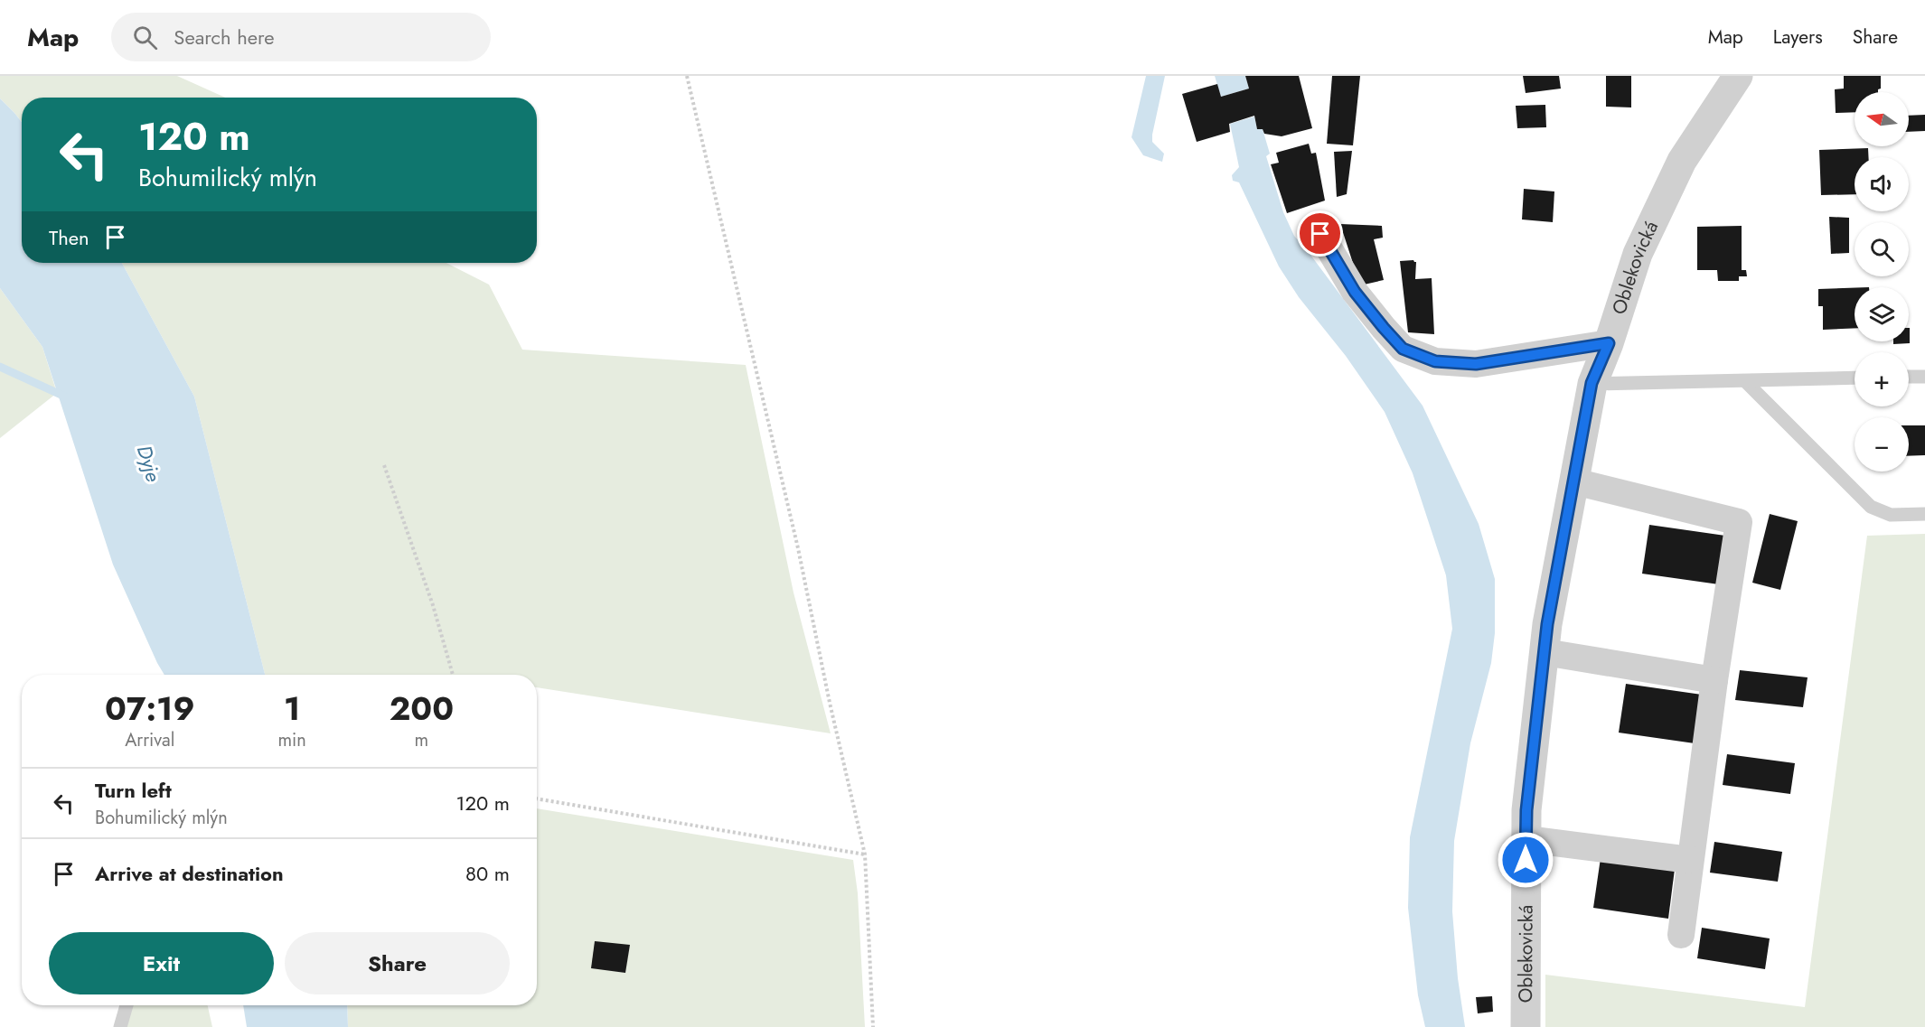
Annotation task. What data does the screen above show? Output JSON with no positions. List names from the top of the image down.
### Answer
{
  "streets": {
    "street": ["Oblekovická"]
  },
  "water": ["Dyje"],
  "north": "left",
  "page": {
    "header": "Map",
    "search": "Search here",
    "nav": ["Map", "Layers", "Share"],
    "map_buttons": ["+", "−"],
    "turn": ["120 m", "Bohumilický mlýn"],
    "then": "Then",
    "eta": [
      "07:19",
      "Arrival",
      "1",
      "min",
      "200",
      "m"
    ],
    "list": [
      {
        "name": "Turn left",
        "note": "Bohumilický mlýn",
        "value": "120 m"
      },
      {
        "name": "Arrive at destination",
        "value": "80 m"
      }
    ],
    "buttons": ["Exit", "Share"]
  }
}
